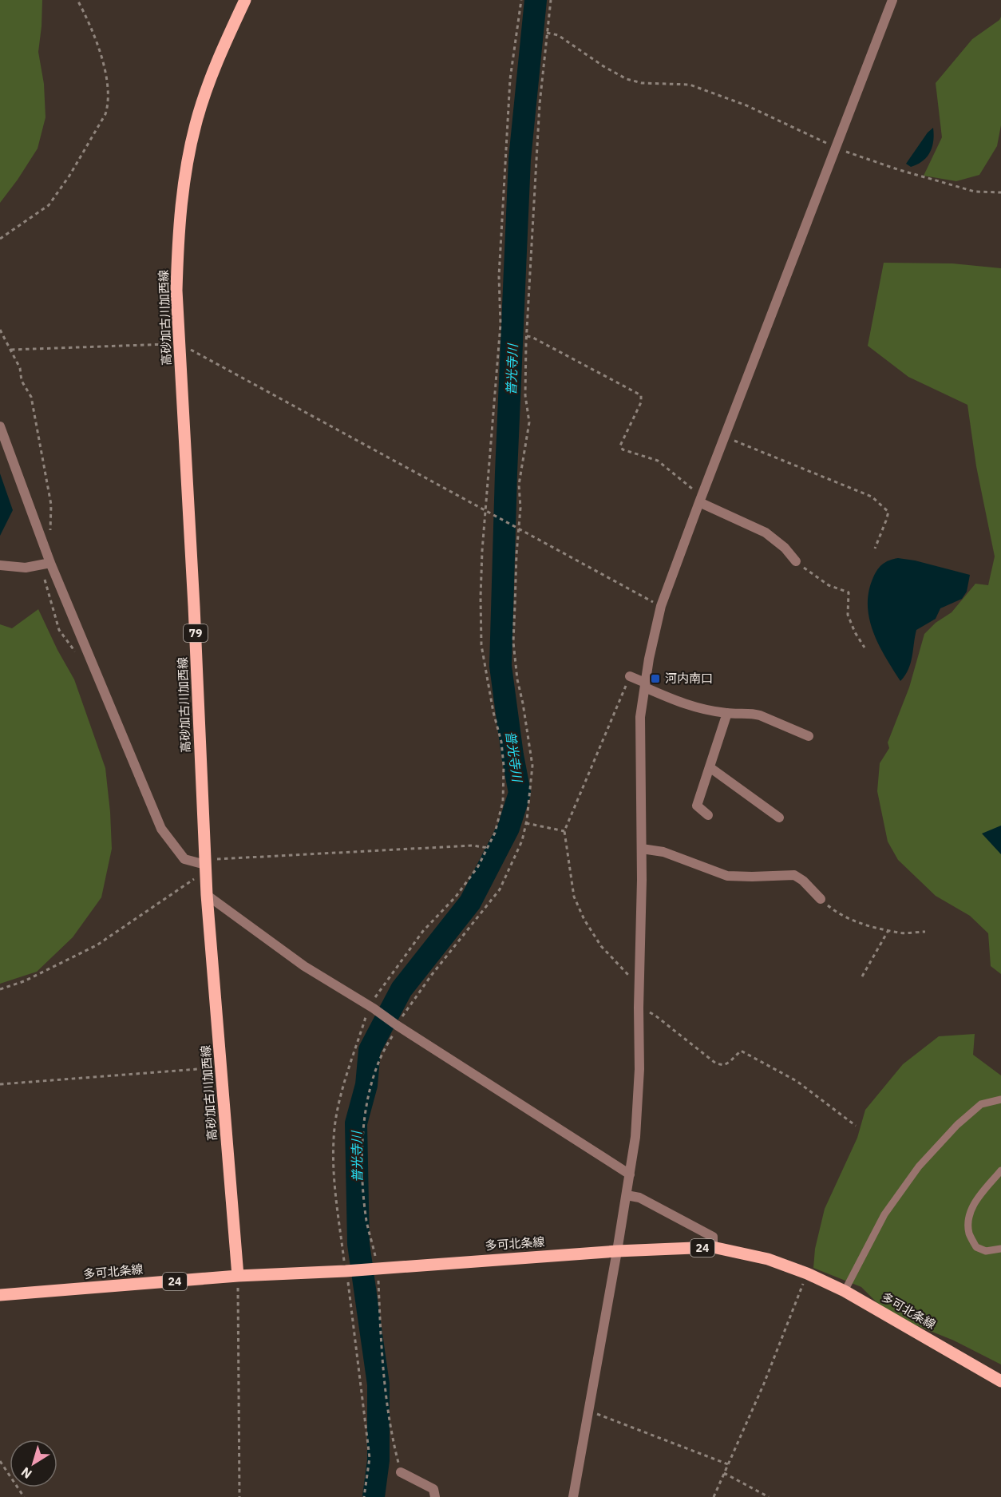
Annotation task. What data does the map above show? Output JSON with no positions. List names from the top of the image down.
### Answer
{
  "streets": {
    "main road": [
      "高砂加古川加西線",
      "79",
      "多可北条線",
      "24"
    ]
  },
  "crossings": [
    ["高砂加古川加西線", "多可北条線"]
  ],
  "water": ["普光寺川"],
  "places": {
    "transit": ["河内南口"]
  },
  "north": "bottom left"
}
